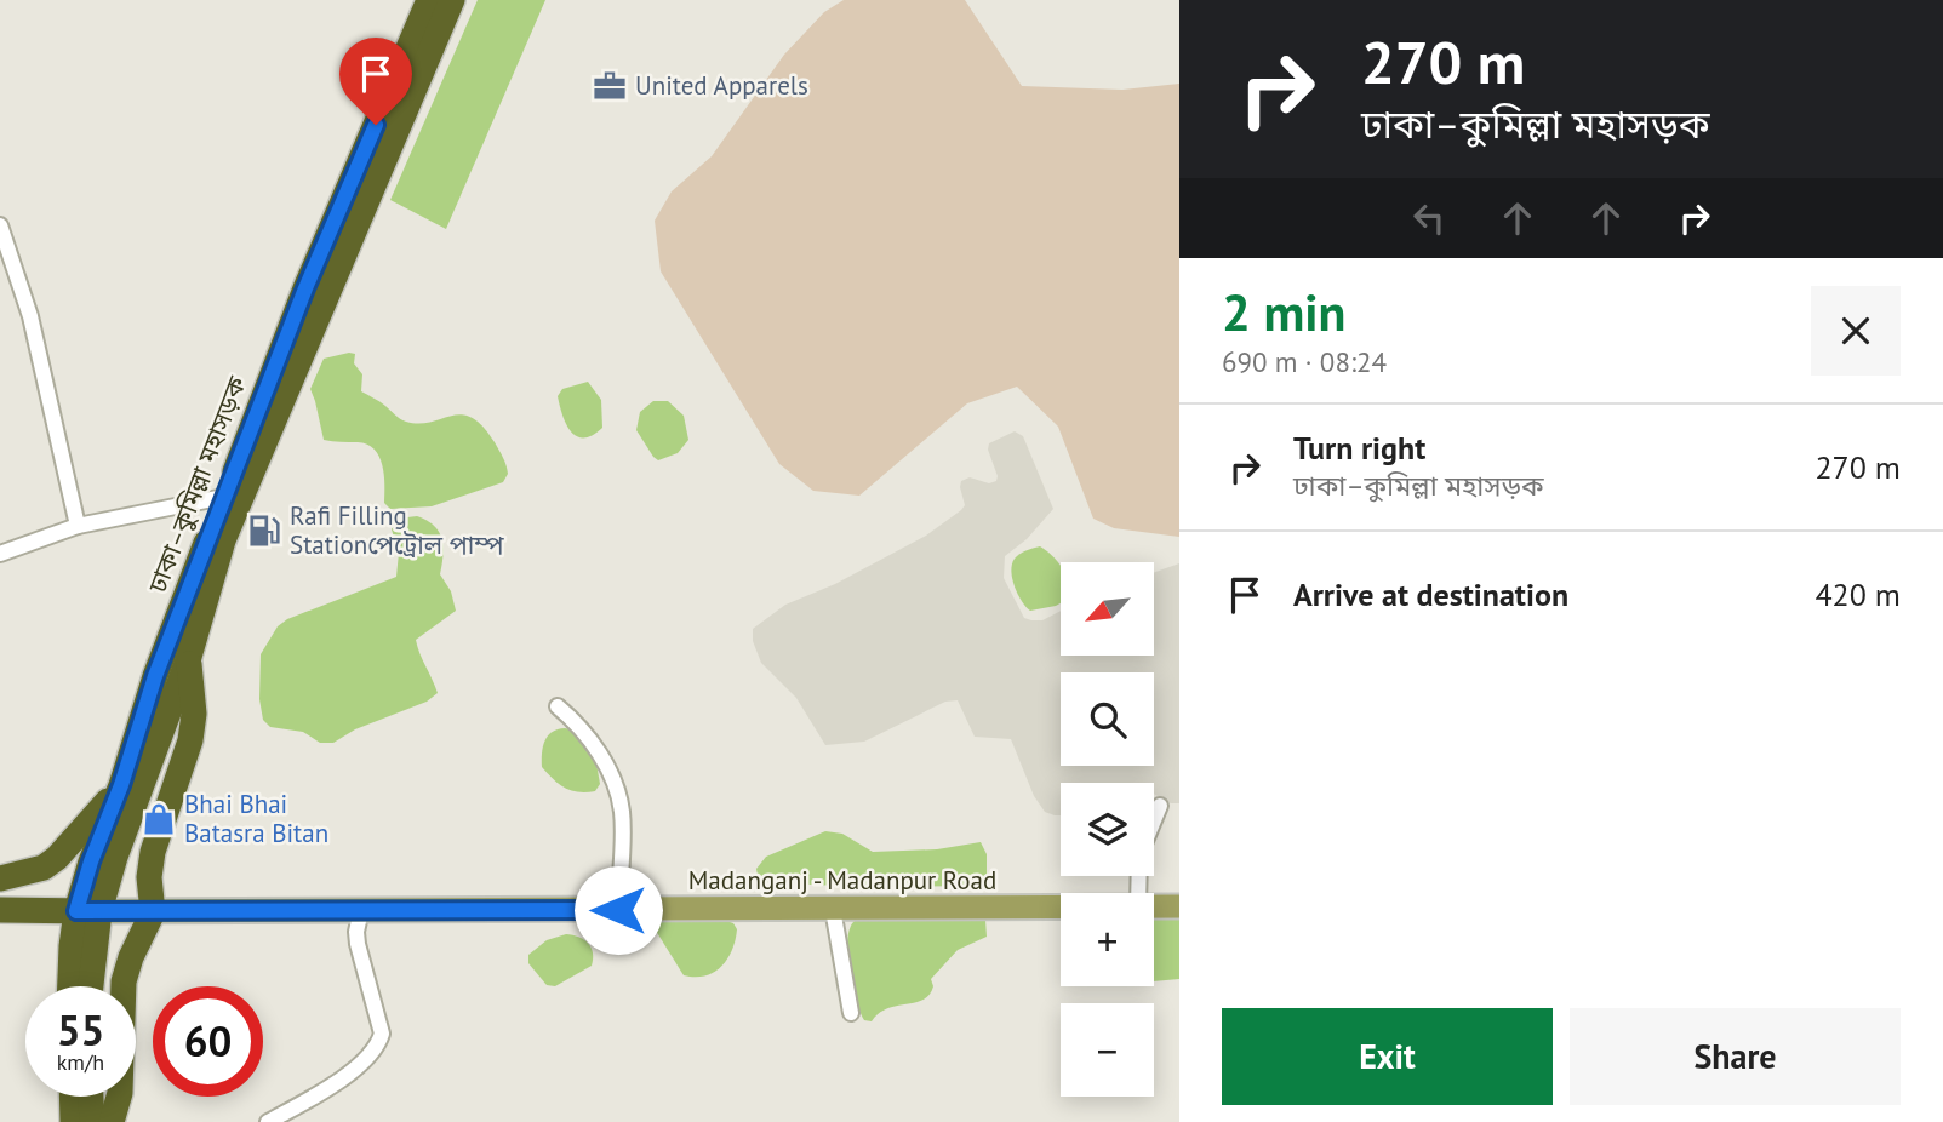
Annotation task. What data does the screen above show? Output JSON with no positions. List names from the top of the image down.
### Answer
{
  "streets": {
    "highway": ["ঢাকা–কুমিল্লা মহাসড়ক"],
    "main road": ["Madanganj - Madanpur Road"]
  },
  "crossings": [
    ["ঢাকা–কুমিল্লা মহাসড়ক", "Madanganj - Madanpur Road"]
  ],
  "places": {
    "office": ["United Apparels"],
    "fuel station": ["Rafi Filling Stationপেট্রোল পাম্প"],
    "shop": ["Bhai Bhai Batasra Bitan"]
  },
  "north": "bottom left",
  "page": {
    "turn": ["270 m", "ঢাকা–কুমিল্লা মহাসড়ক"],
    "heading": ["2 min", "690 m · 08:24"],
    "list": [
      {
        "name": "Turn right",
        "note": "ঢাকা–কুমিল্লা মহাসড়ক",
        "value": "270 m"
      },
      {
        "name": "Arrive at destination",
        "value": "420 m"
      }
    ],
    "map_buttons": ["+", "−"],
    "speed": "55 km/h",
    "limit": "60",
    "buttons": ["Exit", "Share"]
  }
}
